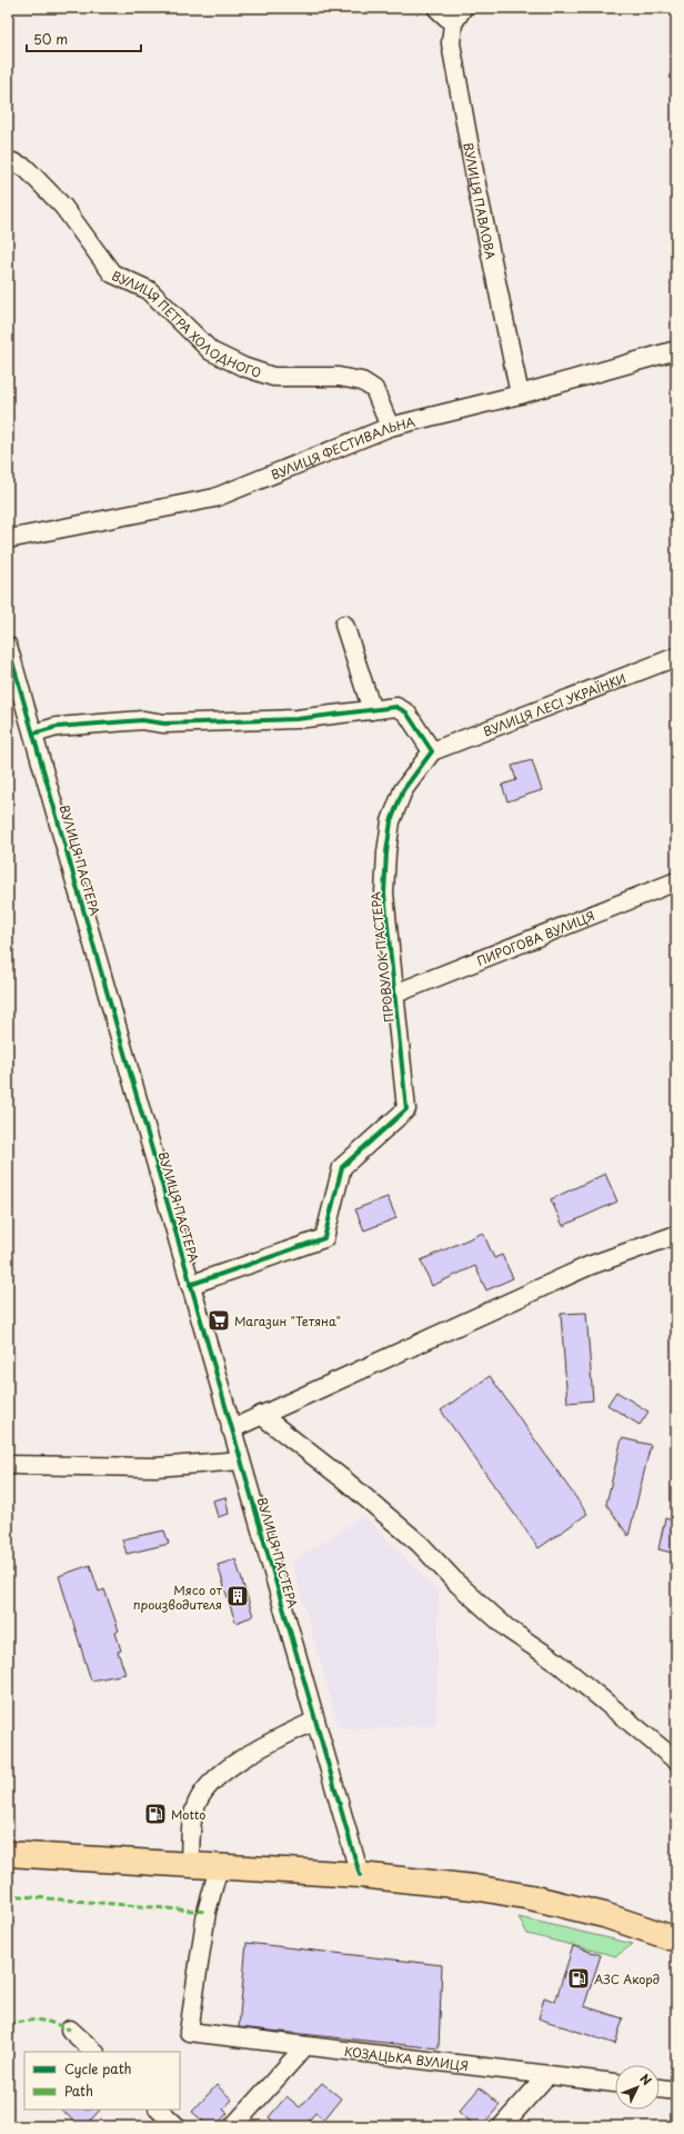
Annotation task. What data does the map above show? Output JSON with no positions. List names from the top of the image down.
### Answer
{
  "streets": {
    "street": [
      "ВУЛИЦЯ ПАВЛОВА",
      "ВУЛИЦЯ ПЕТРА ХОЛОДНОГО",
      "ВУЛИЦЯ ФЕСТИВАЛЬНА",
      "ВУЛИЦЯ ЛЕСІ УКРАЇНКИ",
      "ВУЛИЦЯ ПАСТЕРА",
      "ПИРОГОВА ВУЛИЦЯ",
      "ПРОВУЛОК ПАСТЕРА",
      "КОЗАЦЬКА ВУЛИЦЯ"
    ]
  },
  "crossings": [
    ["ВУЛИЦЯ ПАВЛОВА", "ВУЛИЦЯ ФЕСТИВАЛЬНА"],
    ["ВУЛИЦЯ ПЕТРА ХОЛОДНОГО", "ВУЛИЦЯ ФЕСТИВАЛЬНА"],
    ["ВУЛИЦЯ ЛЕСІ УКРАЇНКИ", "ПРОВУЛОК ПАСТЕРА"],
    ["ВУЛИЦЯ ПАСТЕРА", "ПРОВУЛОК ПАСТЕРА"],
    ["ПИРОГОВА ВУЛИЦЯ", "ПРОВУЛОК ПАСТЕРА"]
  ],
  "places": {
    "supermarket": ["Магазин \"Тетяна\""],
    "building": ["Мясо от производителя"],
    "fuel station": ["Motto", "АЗС Акорд"]
  },
  "legend": ["Cycle path", "Path"],
  "scale_bar": "50 m",
  "north": "top right"
}
